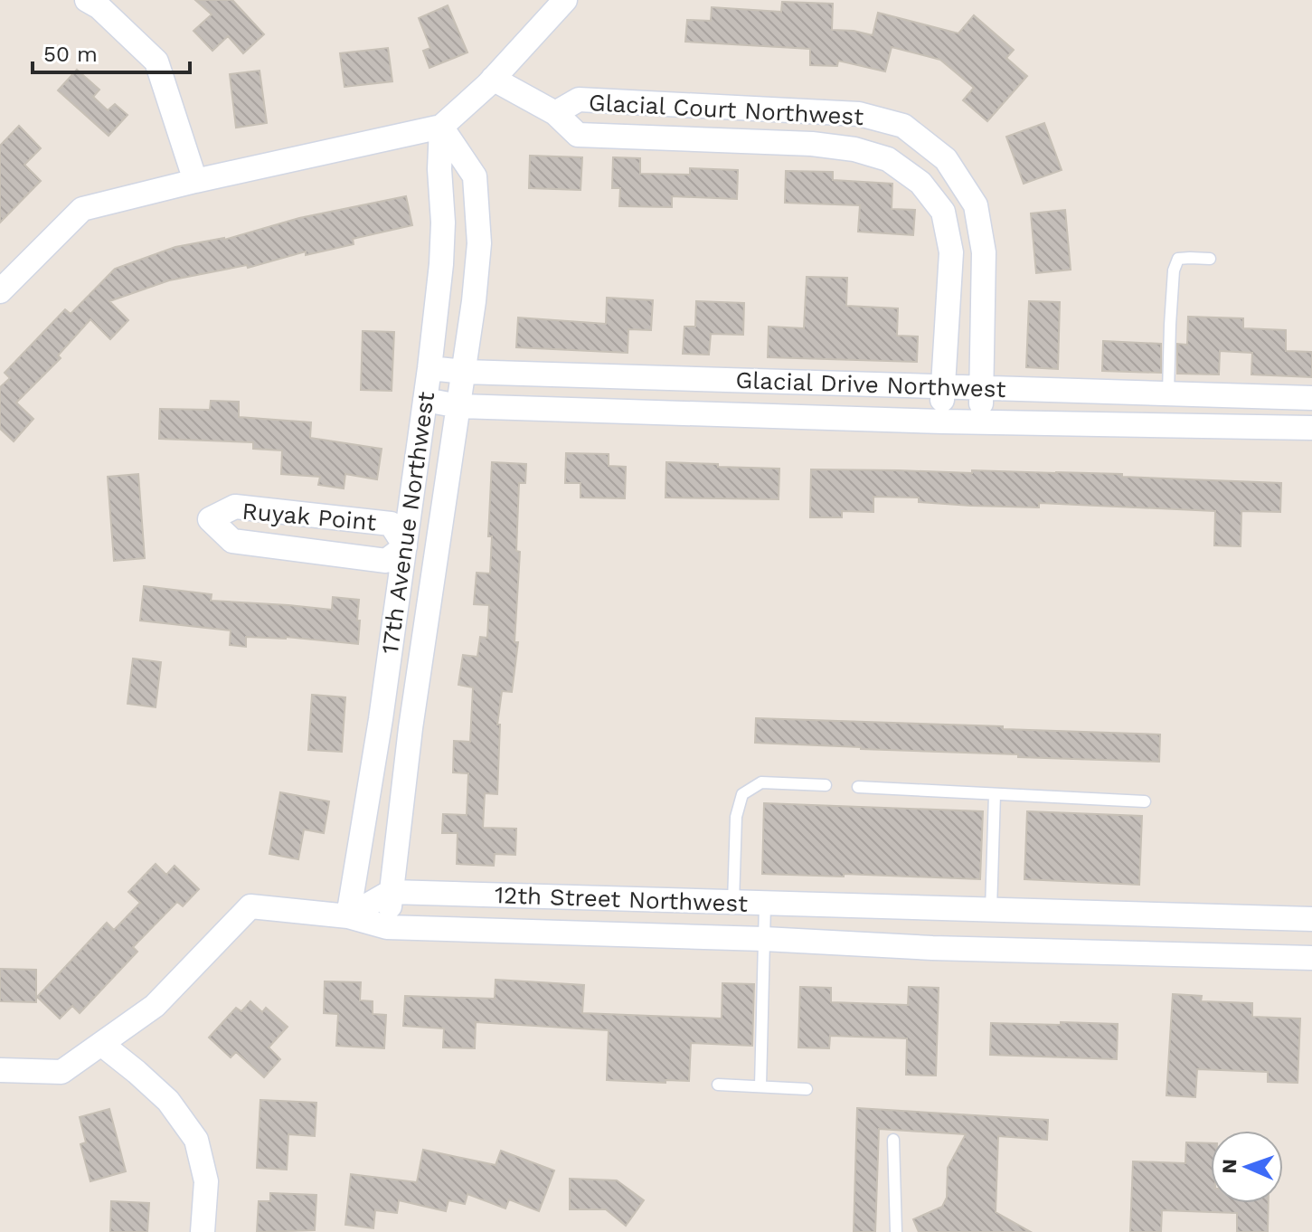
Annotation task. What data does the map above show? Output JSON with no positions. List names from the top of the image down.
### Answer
{
  "streets": {
    "street": [
      "Glacial Court Northwest",
      "Glacial Drive Northwest",
      "Ruyak Point",
      "17th Avenue Northwest",
      "12th Street Northwest"
    ]
  },
  "crossings": [
    ["Glacial Court Northwest", "Glacial Drive Northwest"],
    ["Glacial Drive Northwest", "17th Avenue Northwest"],
    ["Ruyak Point", "17th Avenue Northwest"]
  ],
  "scale_bar": "50 m",
  "north": "left"
}
